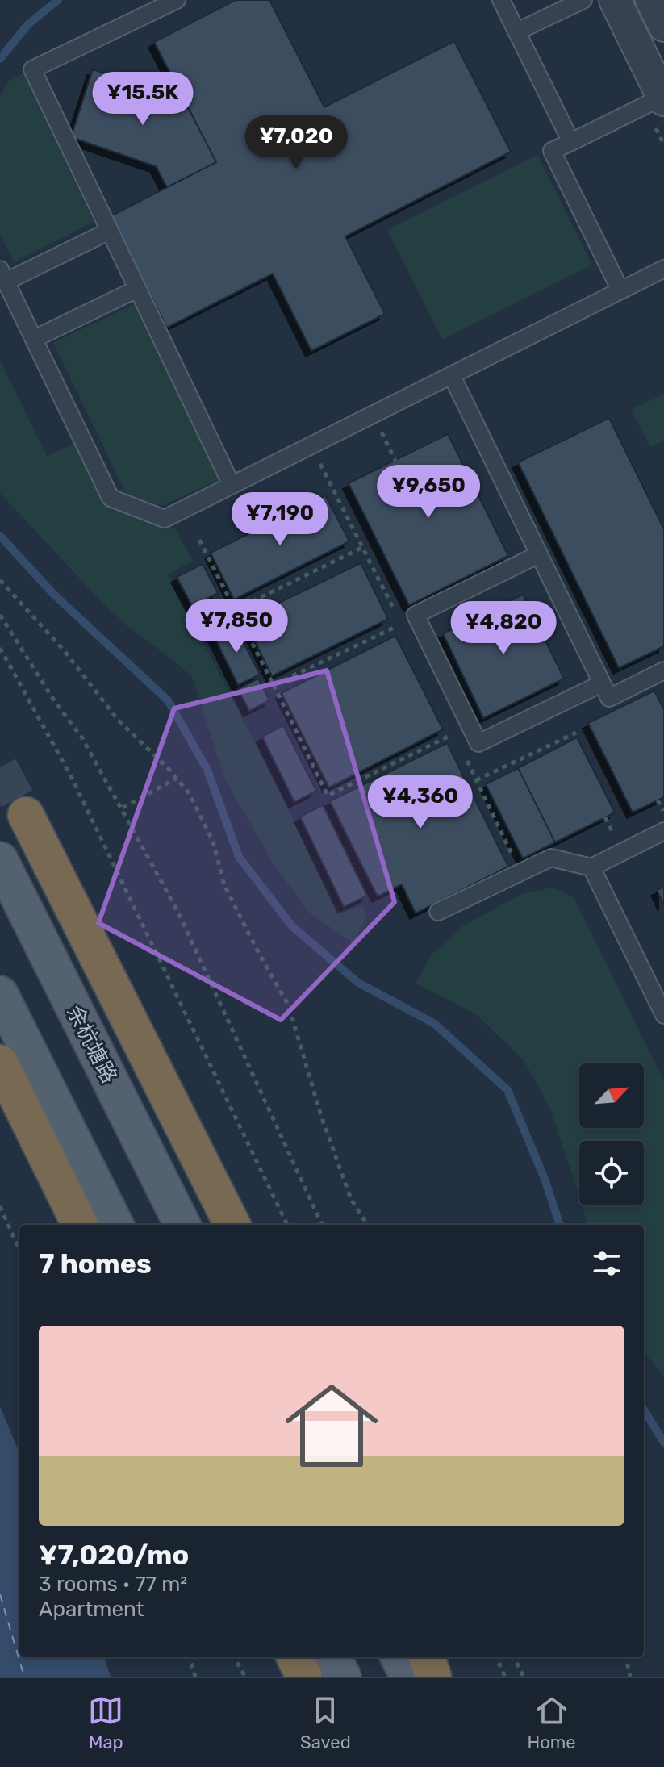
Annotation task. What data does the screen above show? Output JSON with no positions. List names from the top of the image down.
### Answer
{
  "streets": {
    "main road": ["余杭塘路"]
  },
  "north": "top right",
  "page": {
    "price": [
      "¥15.5K",
      "¥7,020",
      "¥9,650",
      "¥7,190",
      "¥7,850",
      "¥4,820",
      "¥4,360"
    ],
    "heading": "7 homes",
    "list": [
      {
        "name": "¥7,020/mo",
        "note": "3 rooms · 77 m² · Apartment"
      }
    ],
    "tabs": ["Map", "Saved", "Home"]
  }
}
